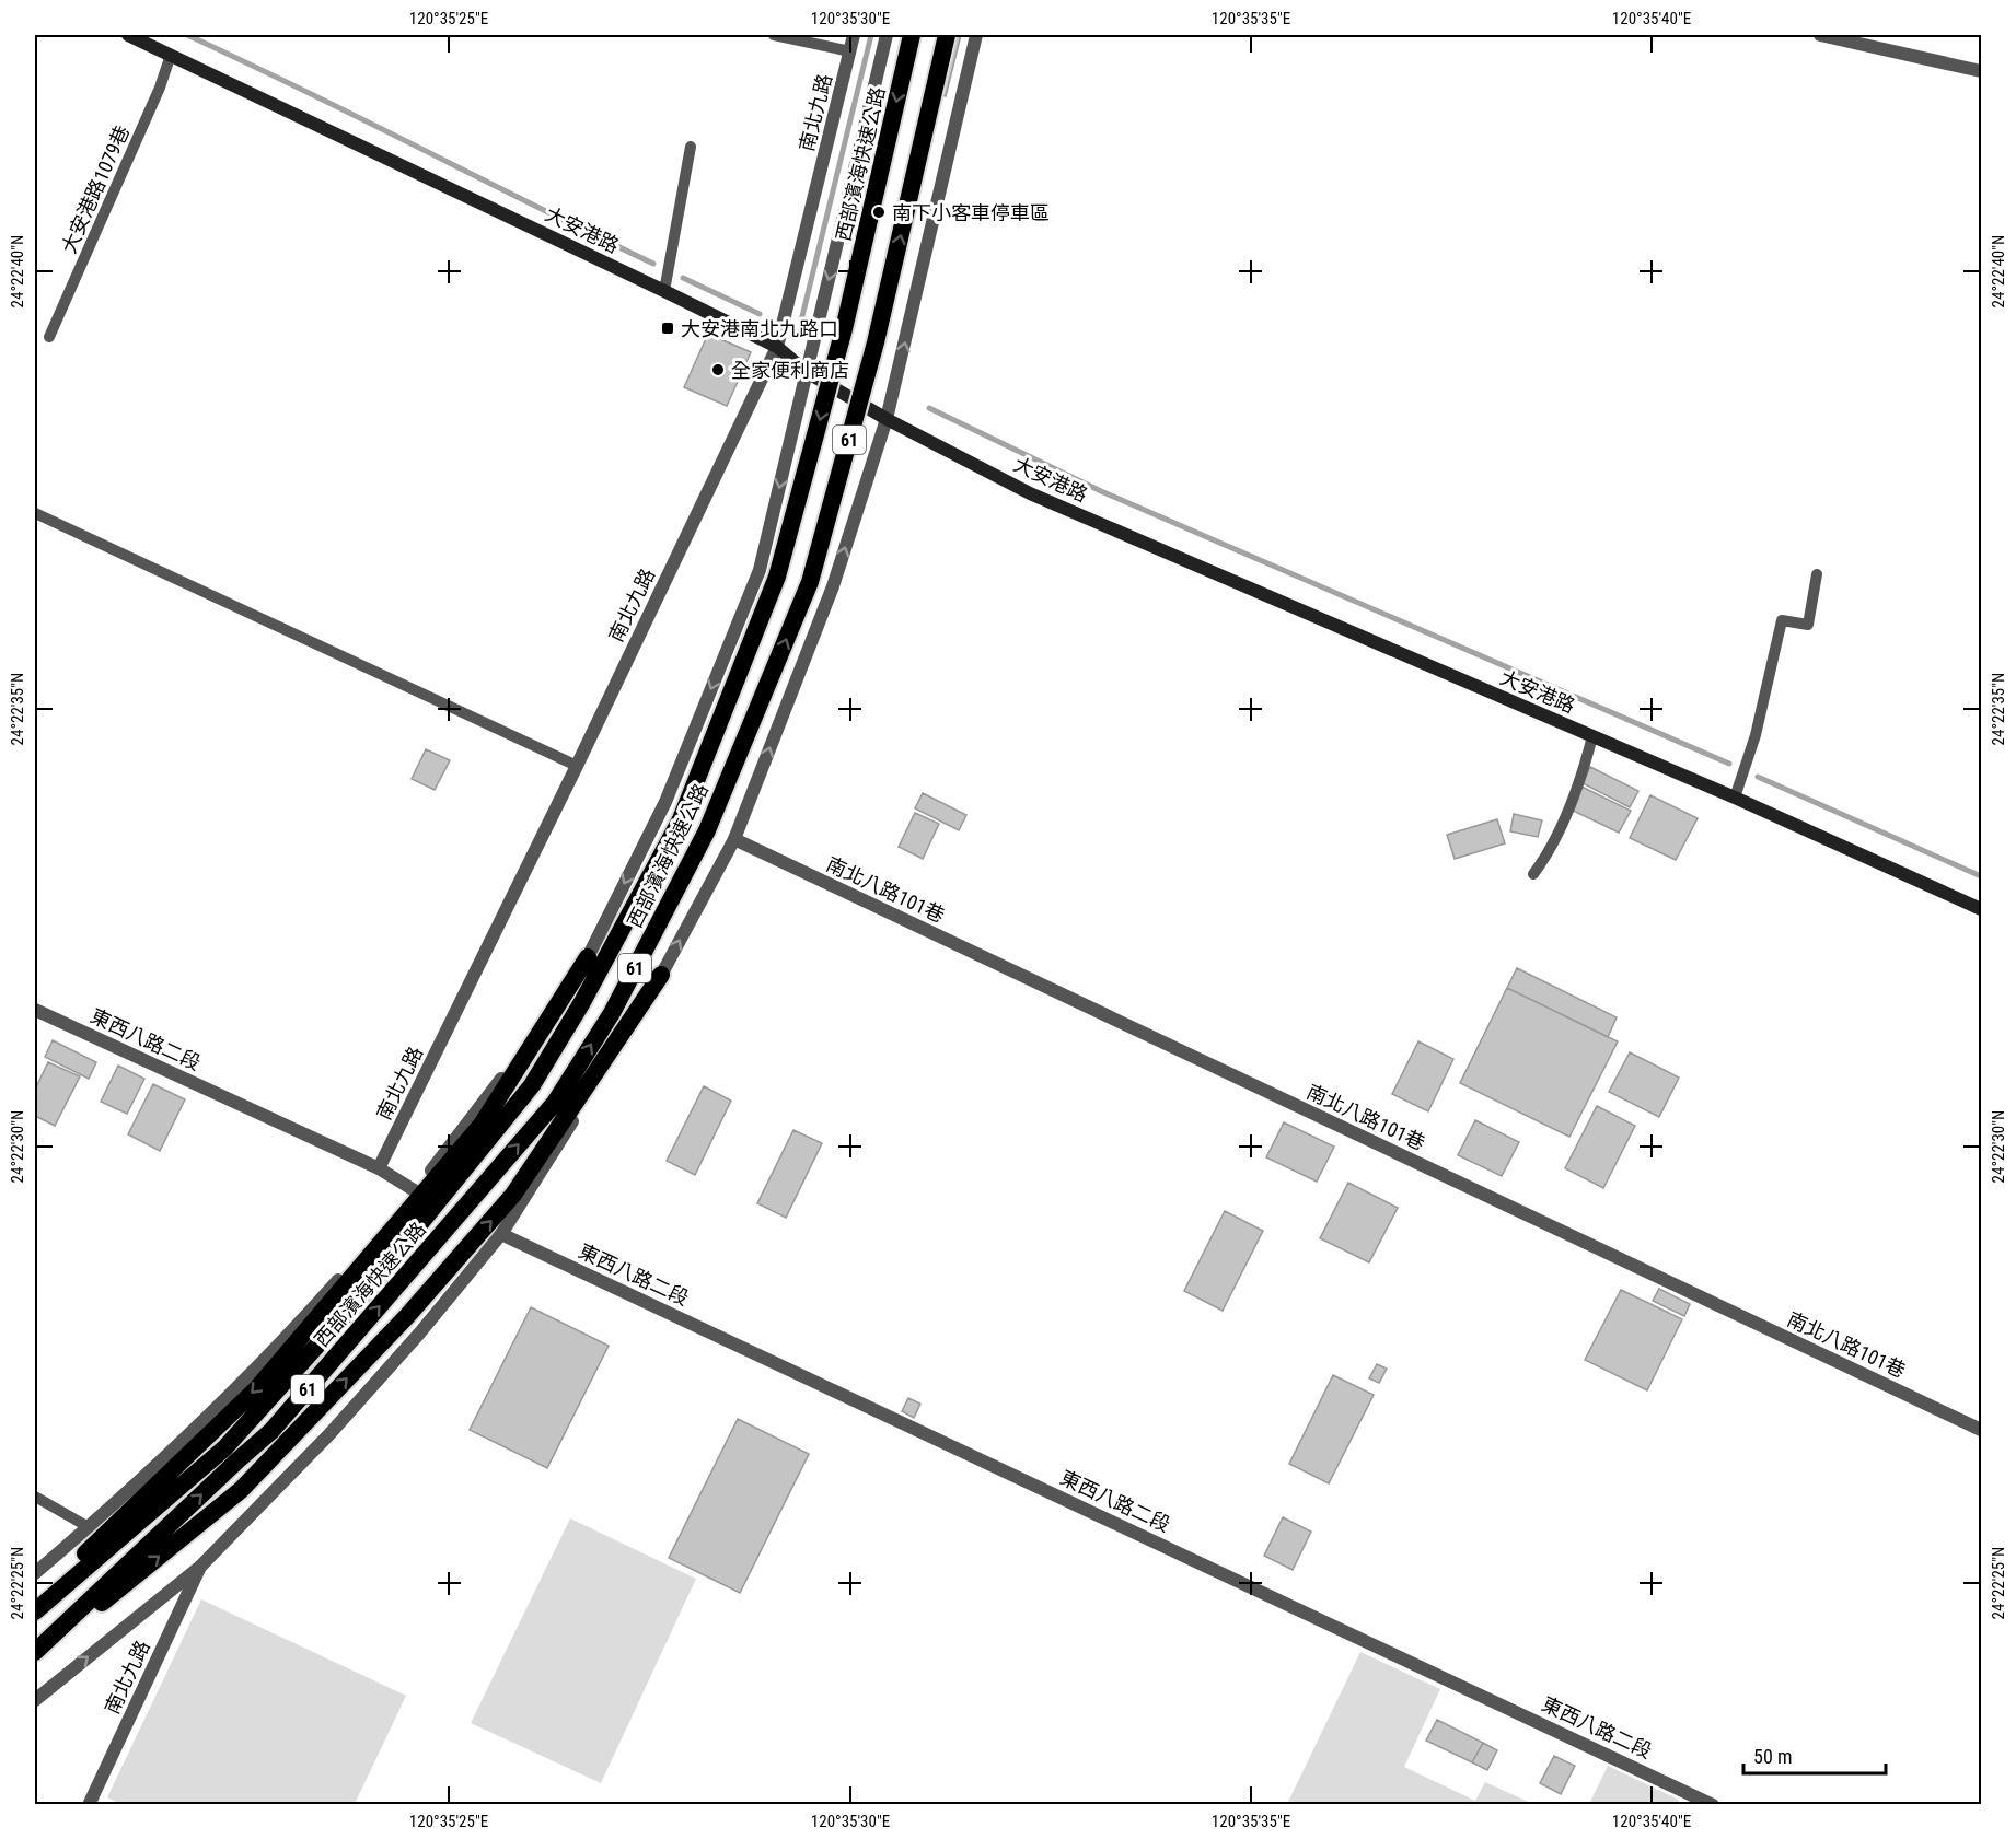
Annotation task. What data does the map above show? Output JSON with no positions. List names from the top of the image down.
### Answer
{
  "streets": {
    "highway": ["西部濱海快速公路", "61"],
    "main road": ["大安港路"],
    "street": ["南北九路", "南北八路101巷", "東西八路二段"],
    "lane": ["大安港路1079巷"]
  },
  "crossings": [
    ["南北九路", "大安港路"],
    ["南北九路", "東西八路二段"],
    ["大安港路1079巷", "大安港路"]
  ],
  "places": {
    "other": ["南下小客車停車區", "全家便利商店"],
    "transit": ["大安港南北九路口"]
  },
  "scale_bar": "50 m",
  "coordinates": [
    "120°35'25\"E",
    "120°35'30\"E",
    "120°35'35\"E",
    "120°35'40\"E",
    "24°22'40\"N",
    "24°22'35\"N",
    "24°22'30\"N",
    "24°22'25\"N"
  ]
}
